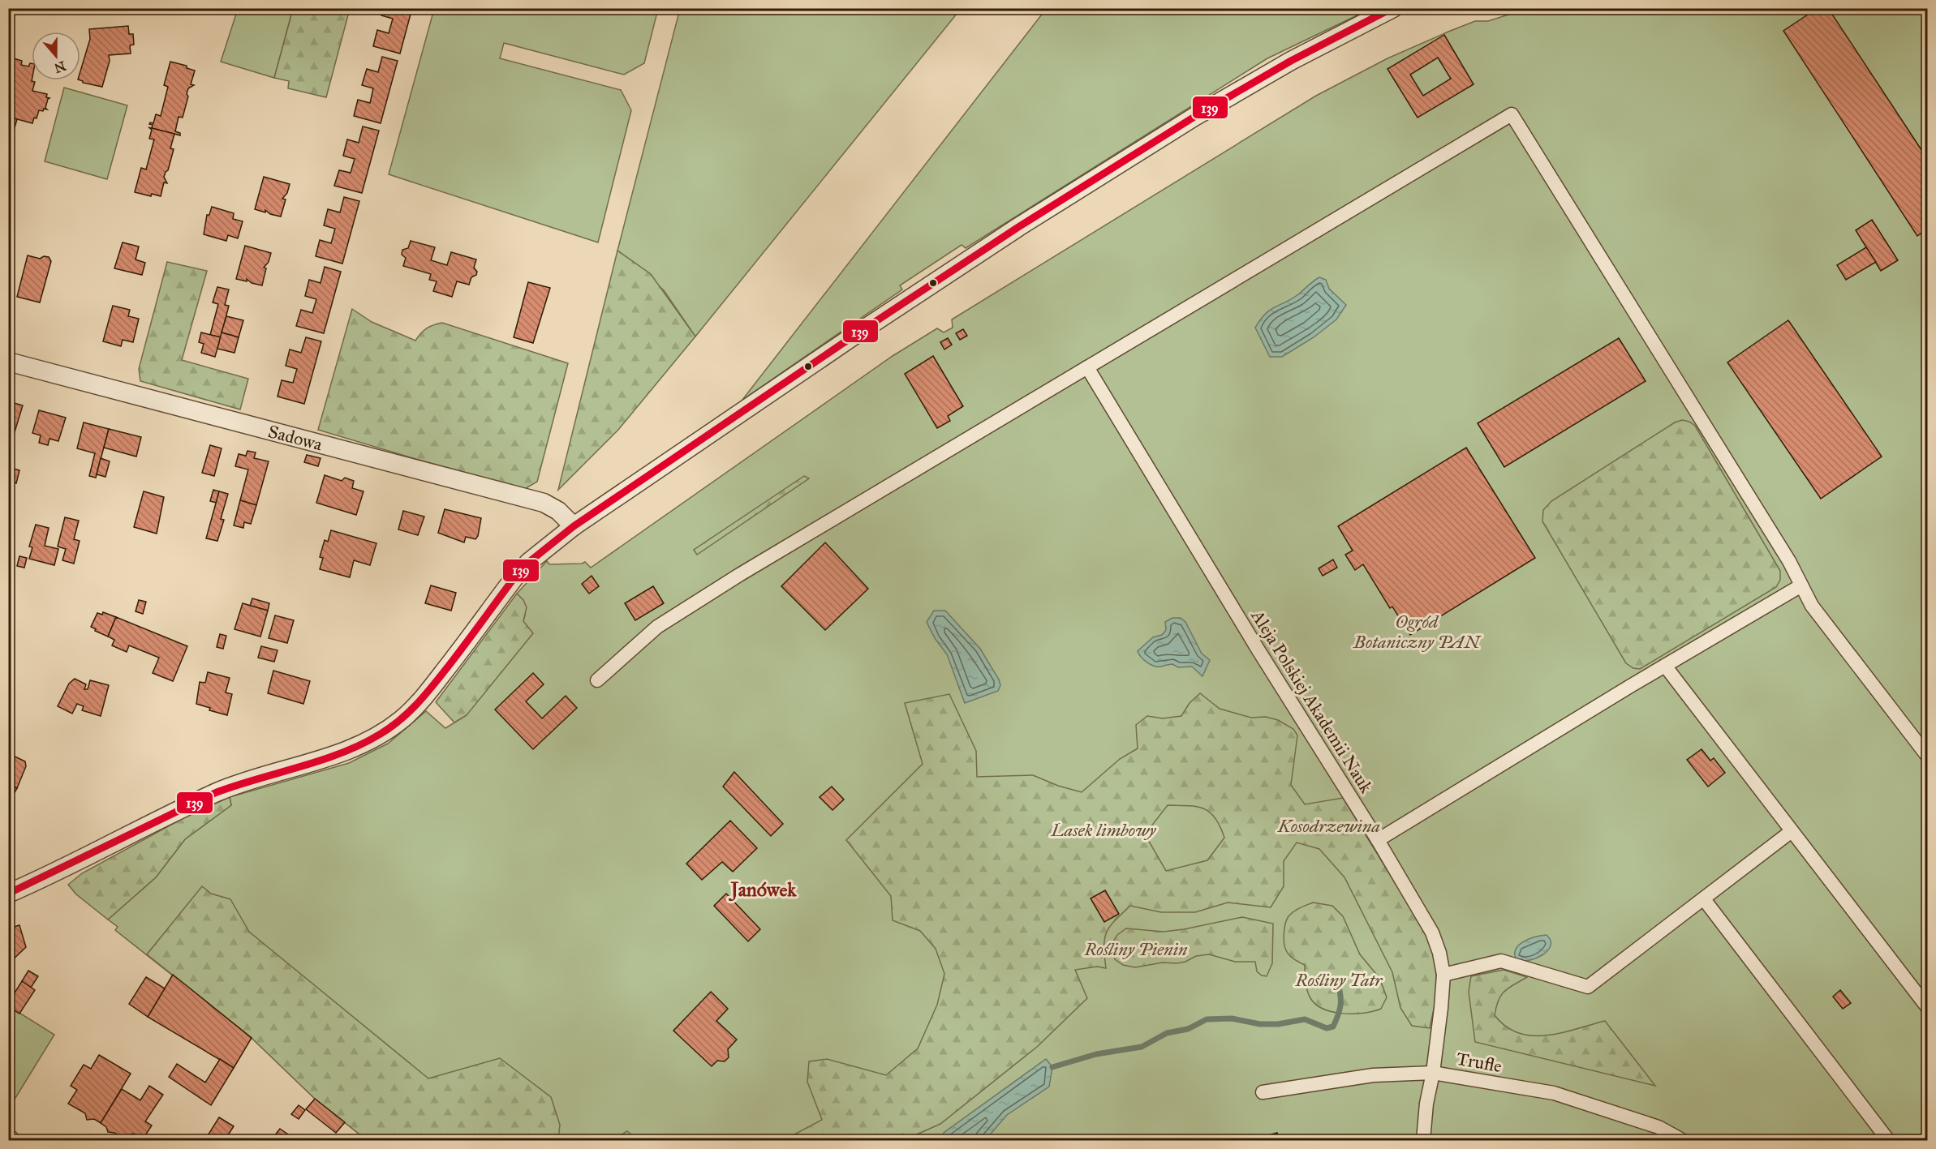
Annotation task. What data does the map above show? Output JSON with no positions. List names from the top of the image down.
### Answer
{
  "streets": {
    "street": ["Sadowa", "Aleja Polskiej Akademii Nauk", "Trufle"]
  },
  "crossings": [
    ["Aleja Polskiej Akademii Nauk", "Trufle"]
  ],
  "districts": ["Janówek"],
  "parks": [
    "Ogród Botaniczny PAN",
    "Kosodrzewina",
    "Lasek limbowy",
    "Rośliny Pienin",
    "Rośliny Tatr"
  ],
  "lines": ["transit line 139"],
  "north": "bottom"
}
